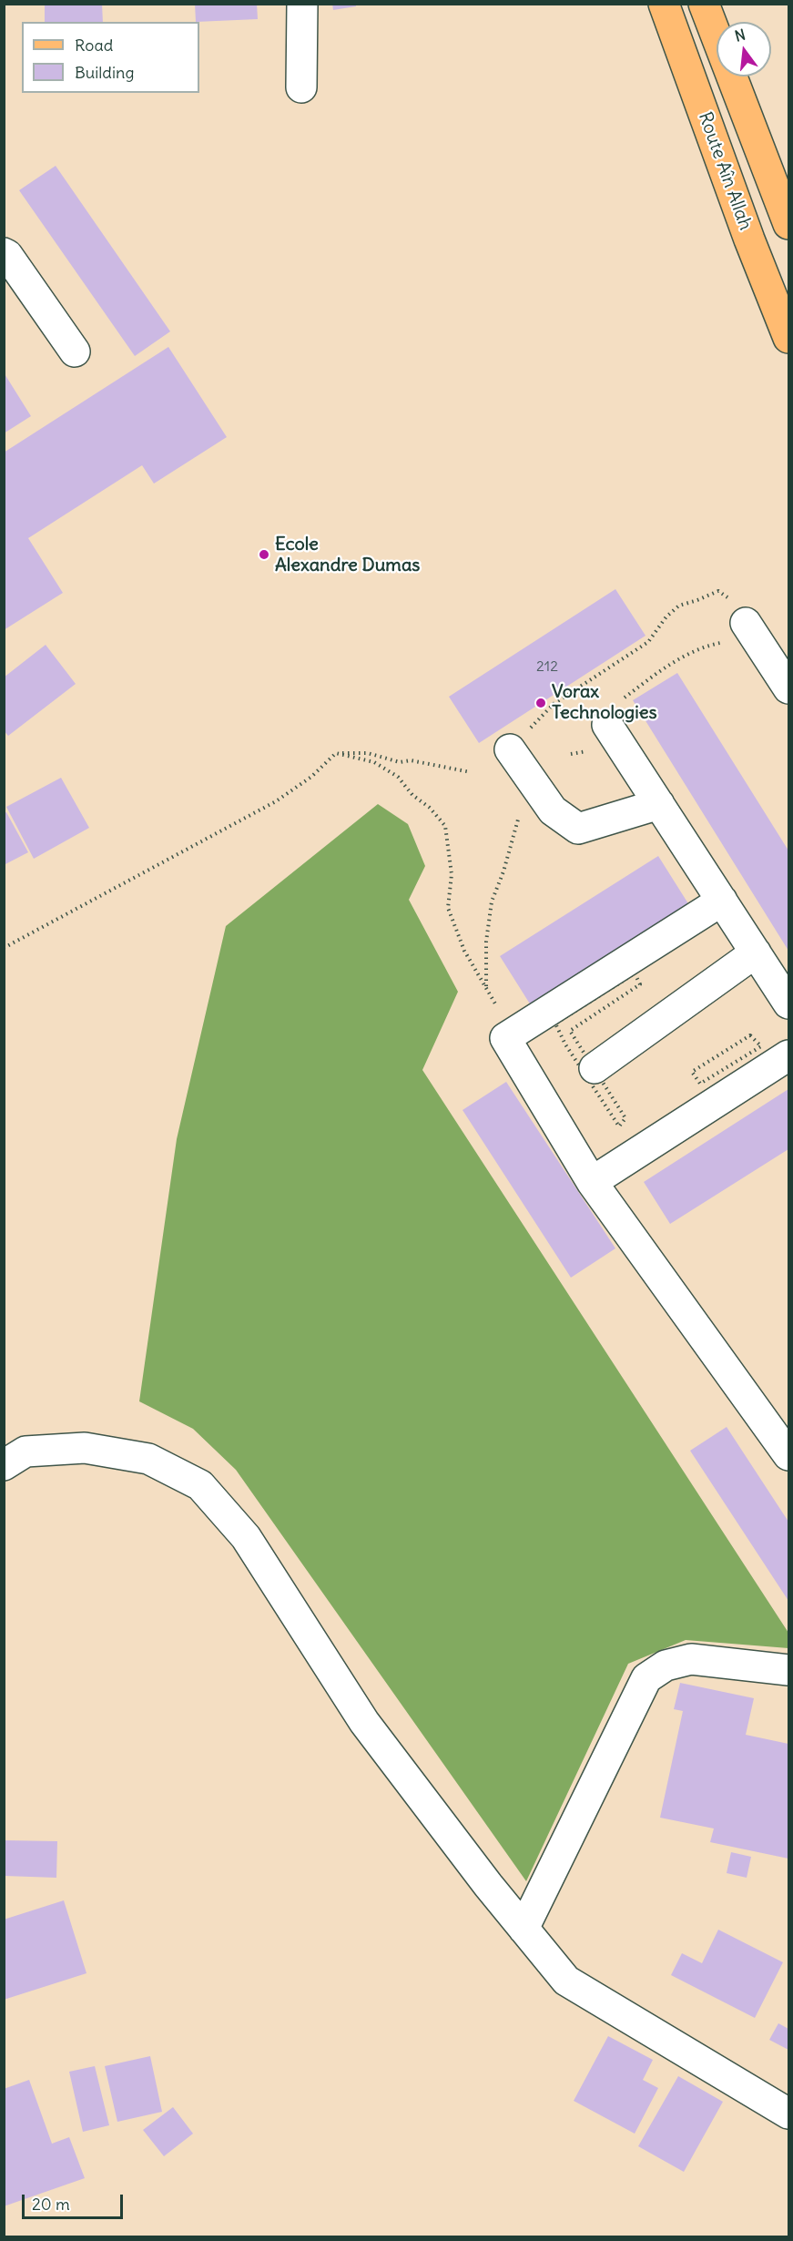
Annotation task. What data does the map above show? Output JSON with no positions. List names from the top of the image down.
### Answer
{
  "streets": {
    "main road": ["Route Aîn Allah"]
  },
  "places": ["Ecole Alexandre Dumas", "Vorax Technologies"],
  "house_numbers": ["212"],
  "legend": ["Road", "Building"],
  "scale_bar": "20 m",
  "north": "top"
}
